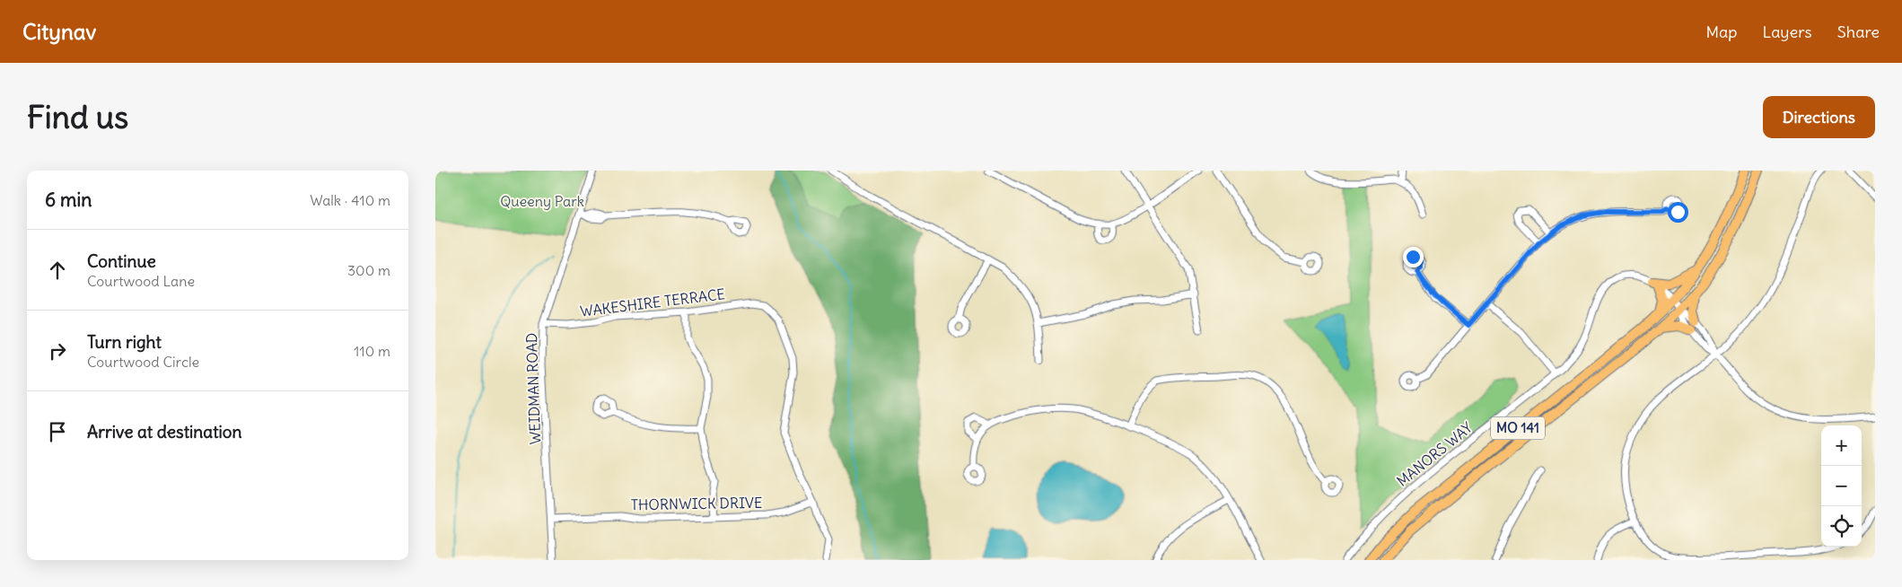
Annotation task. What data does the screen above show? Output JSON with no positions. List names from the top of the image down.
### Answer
{
  "streets": {
    "highway": ["MO 141"],
    "street": [
      "WAKESHIRE TERRACE",
      "WEIDMAN ROAD",
      "MANORS WAY",
      "THORNWICK DRIVE"
    ]
  },
  "crossings": [
    ["WAKESHIRE TERRACE", "WEIDMAN ROAD"],
    ["WAKESHIRE TERRACE", "THORNWICK DRIVE"],
    ["WEIDMAN ROAD", "THORNWICK DRIVE"],
    ["MO 141", "MANORS WAY"]
  ],
  "parks": ["Queeny Park"],
  "page": {
    "header": "Citynav",
    "nav": ["Map", "Layers", "Share"],
    "buttons": "Directions",
    "title": "Find us",
    "heading": ["6 min", "Walk · 410 m"],
    "list": [
      ["Continue", "Courtwood Lane", "300 m"],
      ["Turn right", "Courtwood Circle", "110 m"],
      "Arrive at destination"
    ],
    "map_buttons": ["+", "−"]
  }
}
